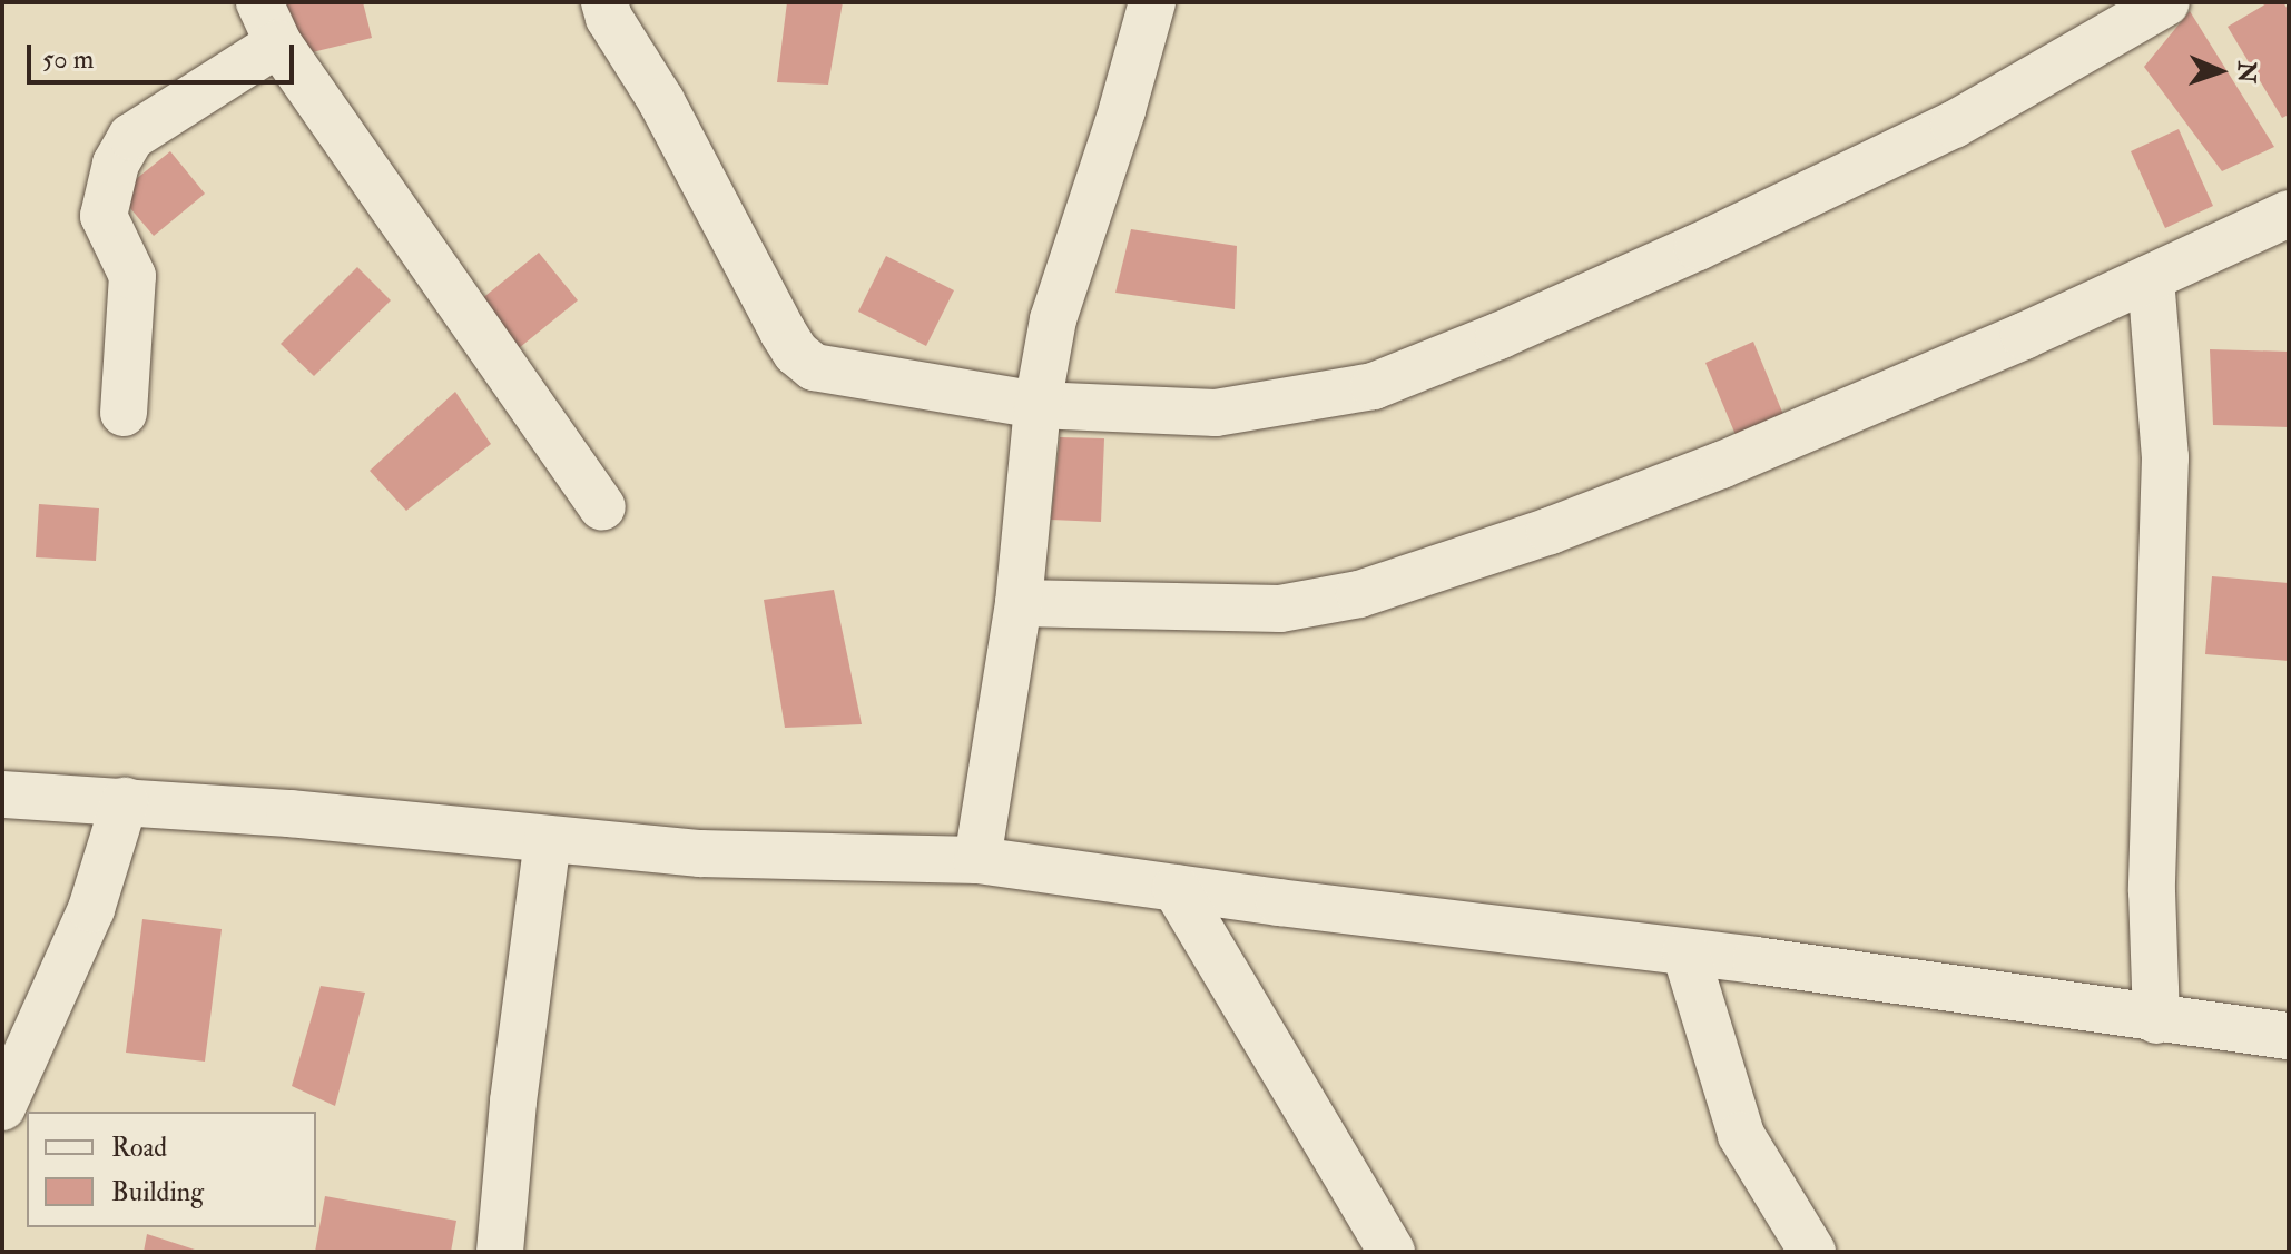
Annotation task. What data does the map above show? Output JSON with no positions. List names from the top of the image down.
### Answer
{
  "legend": ["Road", "Building"],
  "scale_bar": "50 m",
  "north": "right"
}
